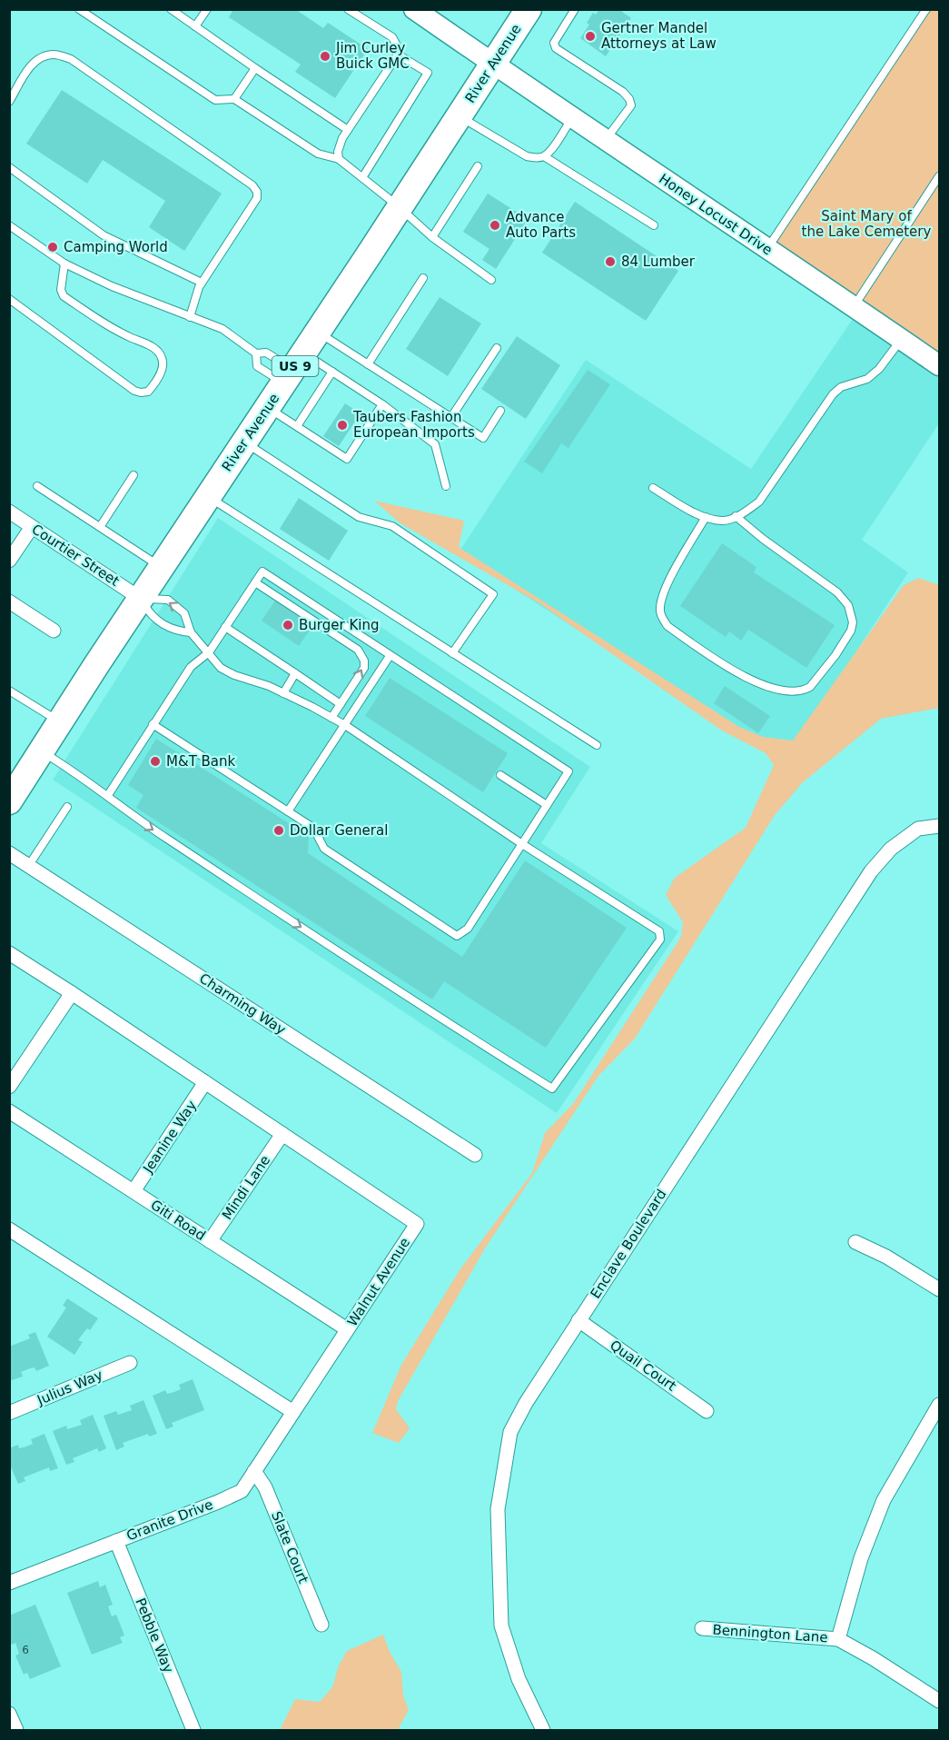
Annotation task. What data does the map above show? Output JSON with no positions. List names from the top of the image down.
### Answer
{
  "streets": {
    "highway": ["River Avenue", "US 9"],
    "street": [
      "Honey Locust Drive",
      "Courtier Street",
      "Charming Way",
      "Jeanine Way",
      "Mindi Lane",
      "Giti Road",
      "Enclave Boulevard",
      "Walnut Avenue",
      "Quail Court",
      "Julius Way",
      "Granite Drive",
      "Slate Court",
      "Bennington Lane",
      "Pebble Way"
    ]
  },
  "crossings": [
    ["River Avenue", "Honey Locust Drive"],
    ["River Avenue", "Courtier Street"],
    ["Jeanine Way", "Giti Road"],
    ["Jeanine Way", "Walnut Avenue"],
    ["Mindi Lane", "Giti Road"],
    ["Mindi Lane", "Walnut Avenue"],
    ["Giti Road", "Walnut Avenue"],
    ["Enclave Boulevard", "Quail Court"],
    ["Walnut Avenue", "Granite Drive"],
    ["Granite Drive", "Slate Court"],
    ["Granite Drive", "Pebble Way"]
  ],
  "parks": ["Saint Mary of the Lake Cemetery"],
  "places": [
    "Gertner Mandel Attorneys at Law",
    "Jim Curley Buick GMC",
    "Advance Auto Parts",
    "Camping World",
    "84 Lumber",
    "Taubers Fashion European Imports",
    "Burger King",
    "M&T Bank",
    "Dollar General"
  ],
  "house_numbers": ["6"]
}
